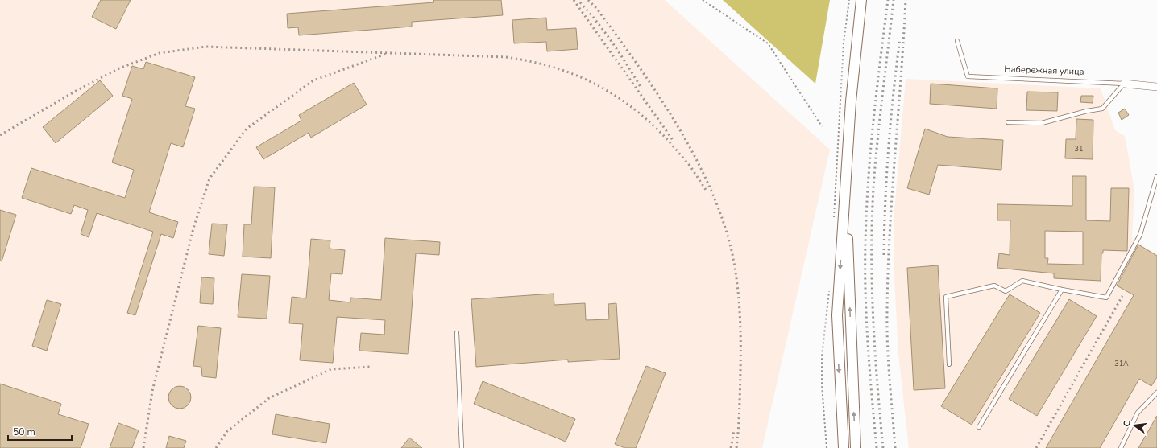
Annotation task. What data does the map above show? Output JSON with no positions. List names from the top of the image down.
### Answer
{
  "streets": {
    "street": ["Набережная улица"]
  },
  "house_numbers": ["31", "31А"],
  "scale_bar": "50 m",
  "north": "left"
}
